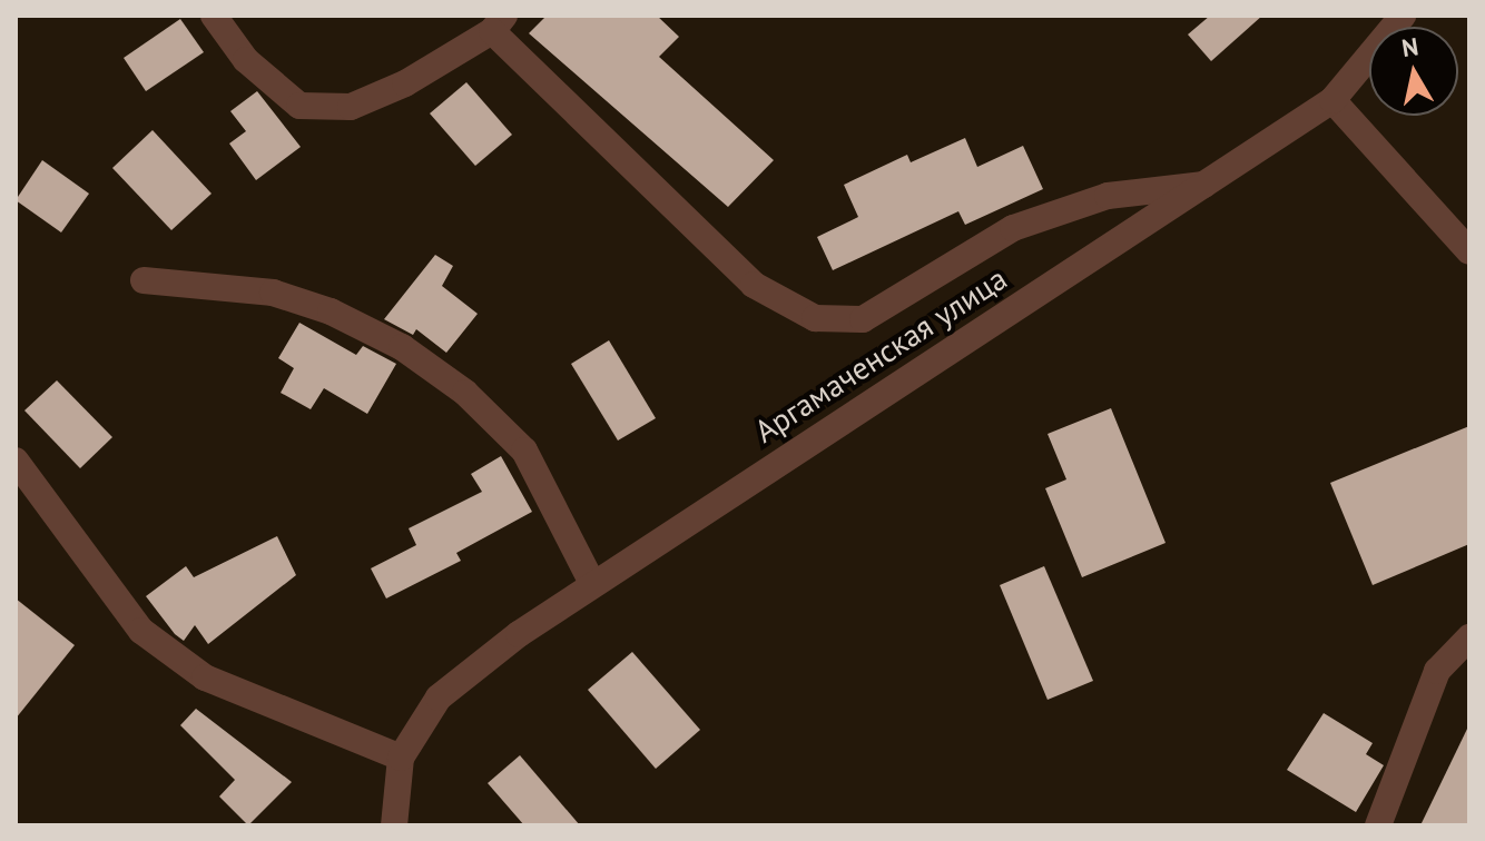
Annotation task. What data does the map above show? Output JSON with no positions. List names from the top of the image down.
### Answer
{
  "streets": {
    "street": ["Аргамаченская улица"]
  },
  "north": "top"
}
